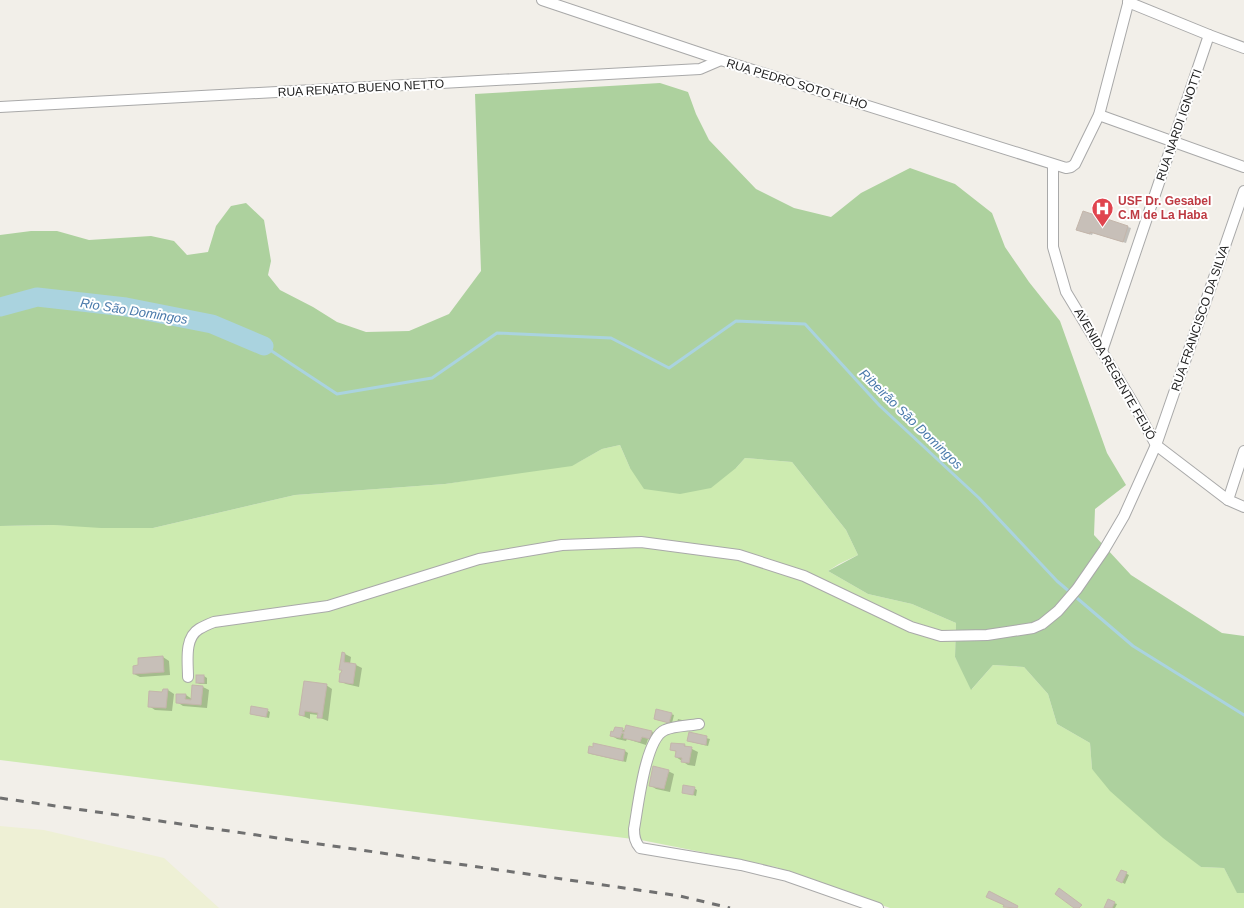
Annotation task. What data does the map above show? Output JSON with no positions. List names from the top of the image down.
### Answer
{
  "streets": {
    "street": [
      "RUA PEDRO SOTO FILHO",
      "RUA RENATO BUENO NETTO",
      "RUA NARDI IGNOTTI",
      "RUA FRANCISCO DA SILVA",
      "AVENIDA REGENTE FEIJÓ"
    ]
  },
  "crossings": [
    ["RUA PEDRO SOTO FILHO", "RUA RENATO BUENO NETTO"],
    ["RUA PEDRO SOTO FILHO", "AVENIDA REGENTE FEIJÓ"],
    ["RUA NARDI IGNOTTI", "AVENIDA REGENTE FEIJÓ"],
    ["RUA FRANCISCO DA SILVA", "AVENIDA REGENTE FEIJÓ"]
  ],
  "water": ["Rio São Domingos", "Ribeirão São Domingos"],
  "places": {
    "hospital": ["USF Dr. Gesabel C.M de La Haba"]
  }
}
